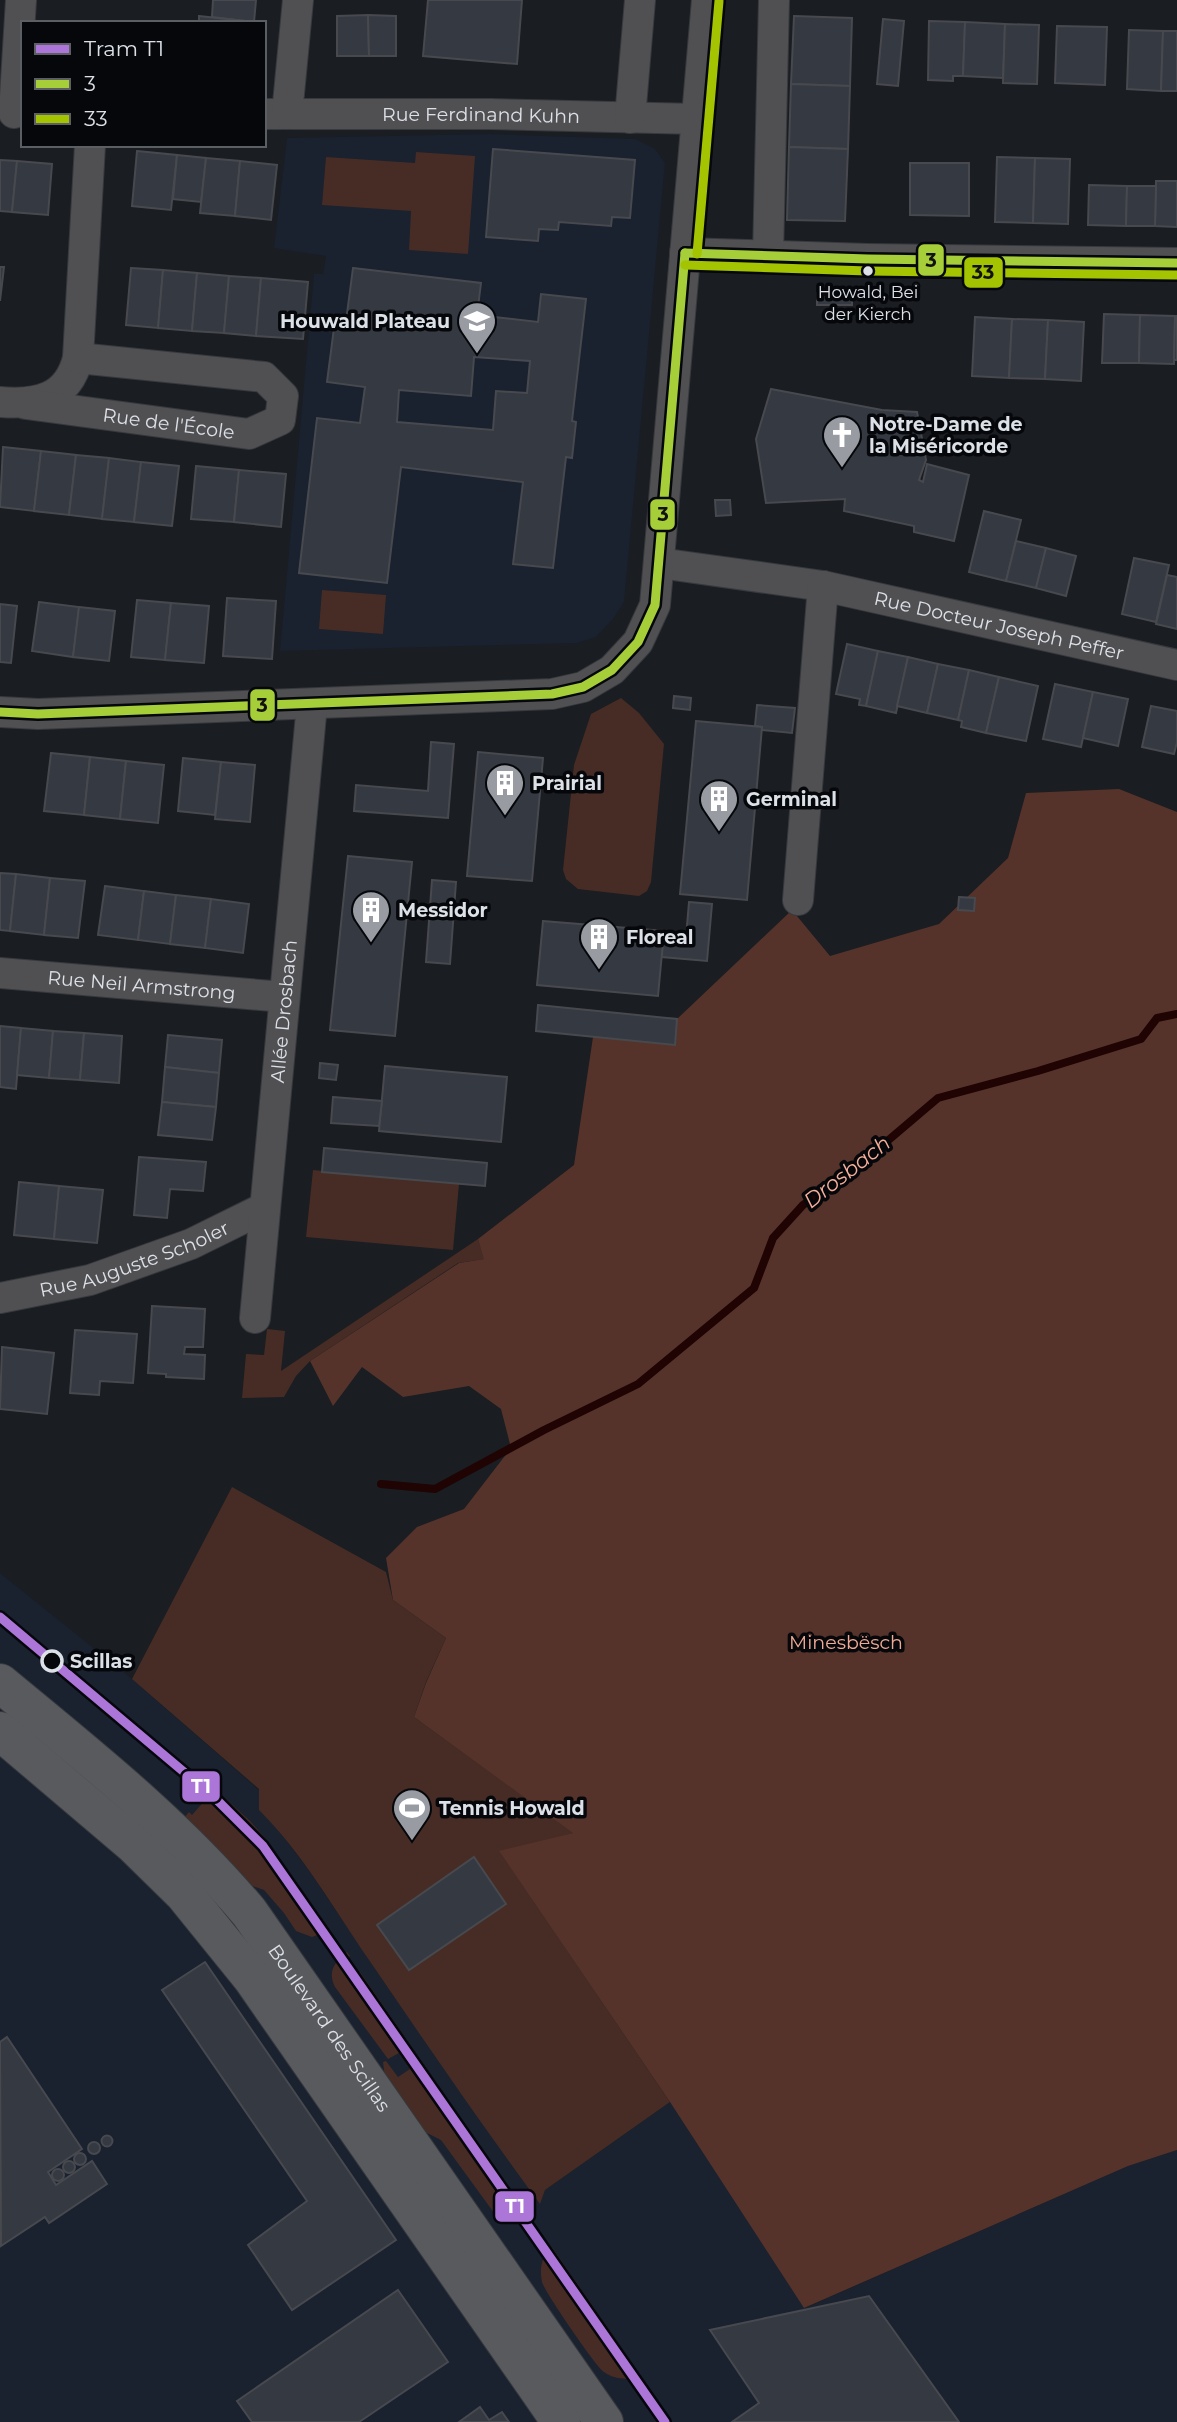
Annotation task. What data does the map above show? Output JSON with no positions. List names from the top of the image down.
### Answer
{
  "streets": {
    "main road": ["Boulevard des Scillas"],
    "street": [
      "Rue Ferdinand Kuhn",
      "Rue de l'École",
      "Rue Docteur Joseph Peffer",
      "Rue Neil Armstrong",
      "Allée Drosbach",
      "Rue Auguste Scholer"
    ]
  },
  "crossings": [
    ["Rue Neil Armstrong", "Allée Drosbach"],
    ["Allée Drosbach", "Rue Auguste Scholer"]
  ],
  "water": ["Drosbach"],
  "parks": ["Minesbësch"],
  "places": {
    "other": ["Howald, Bei der Kierch", "Scillas"],
    "school or university": ["Houwald Plateau"],
    "church": ["Notre-Dame de la Miséricorde"],
    "building": [
      "Prairial",
      "Germinal",
      "Messidor",
      "Floreal"
    ],
    "sports": ["Tennis Howald"]
  },
  "lines": ["transit line 33", "transit line 3", "tram line T1"],
  "legend": ["Tram T1", "3", "33"]
}
